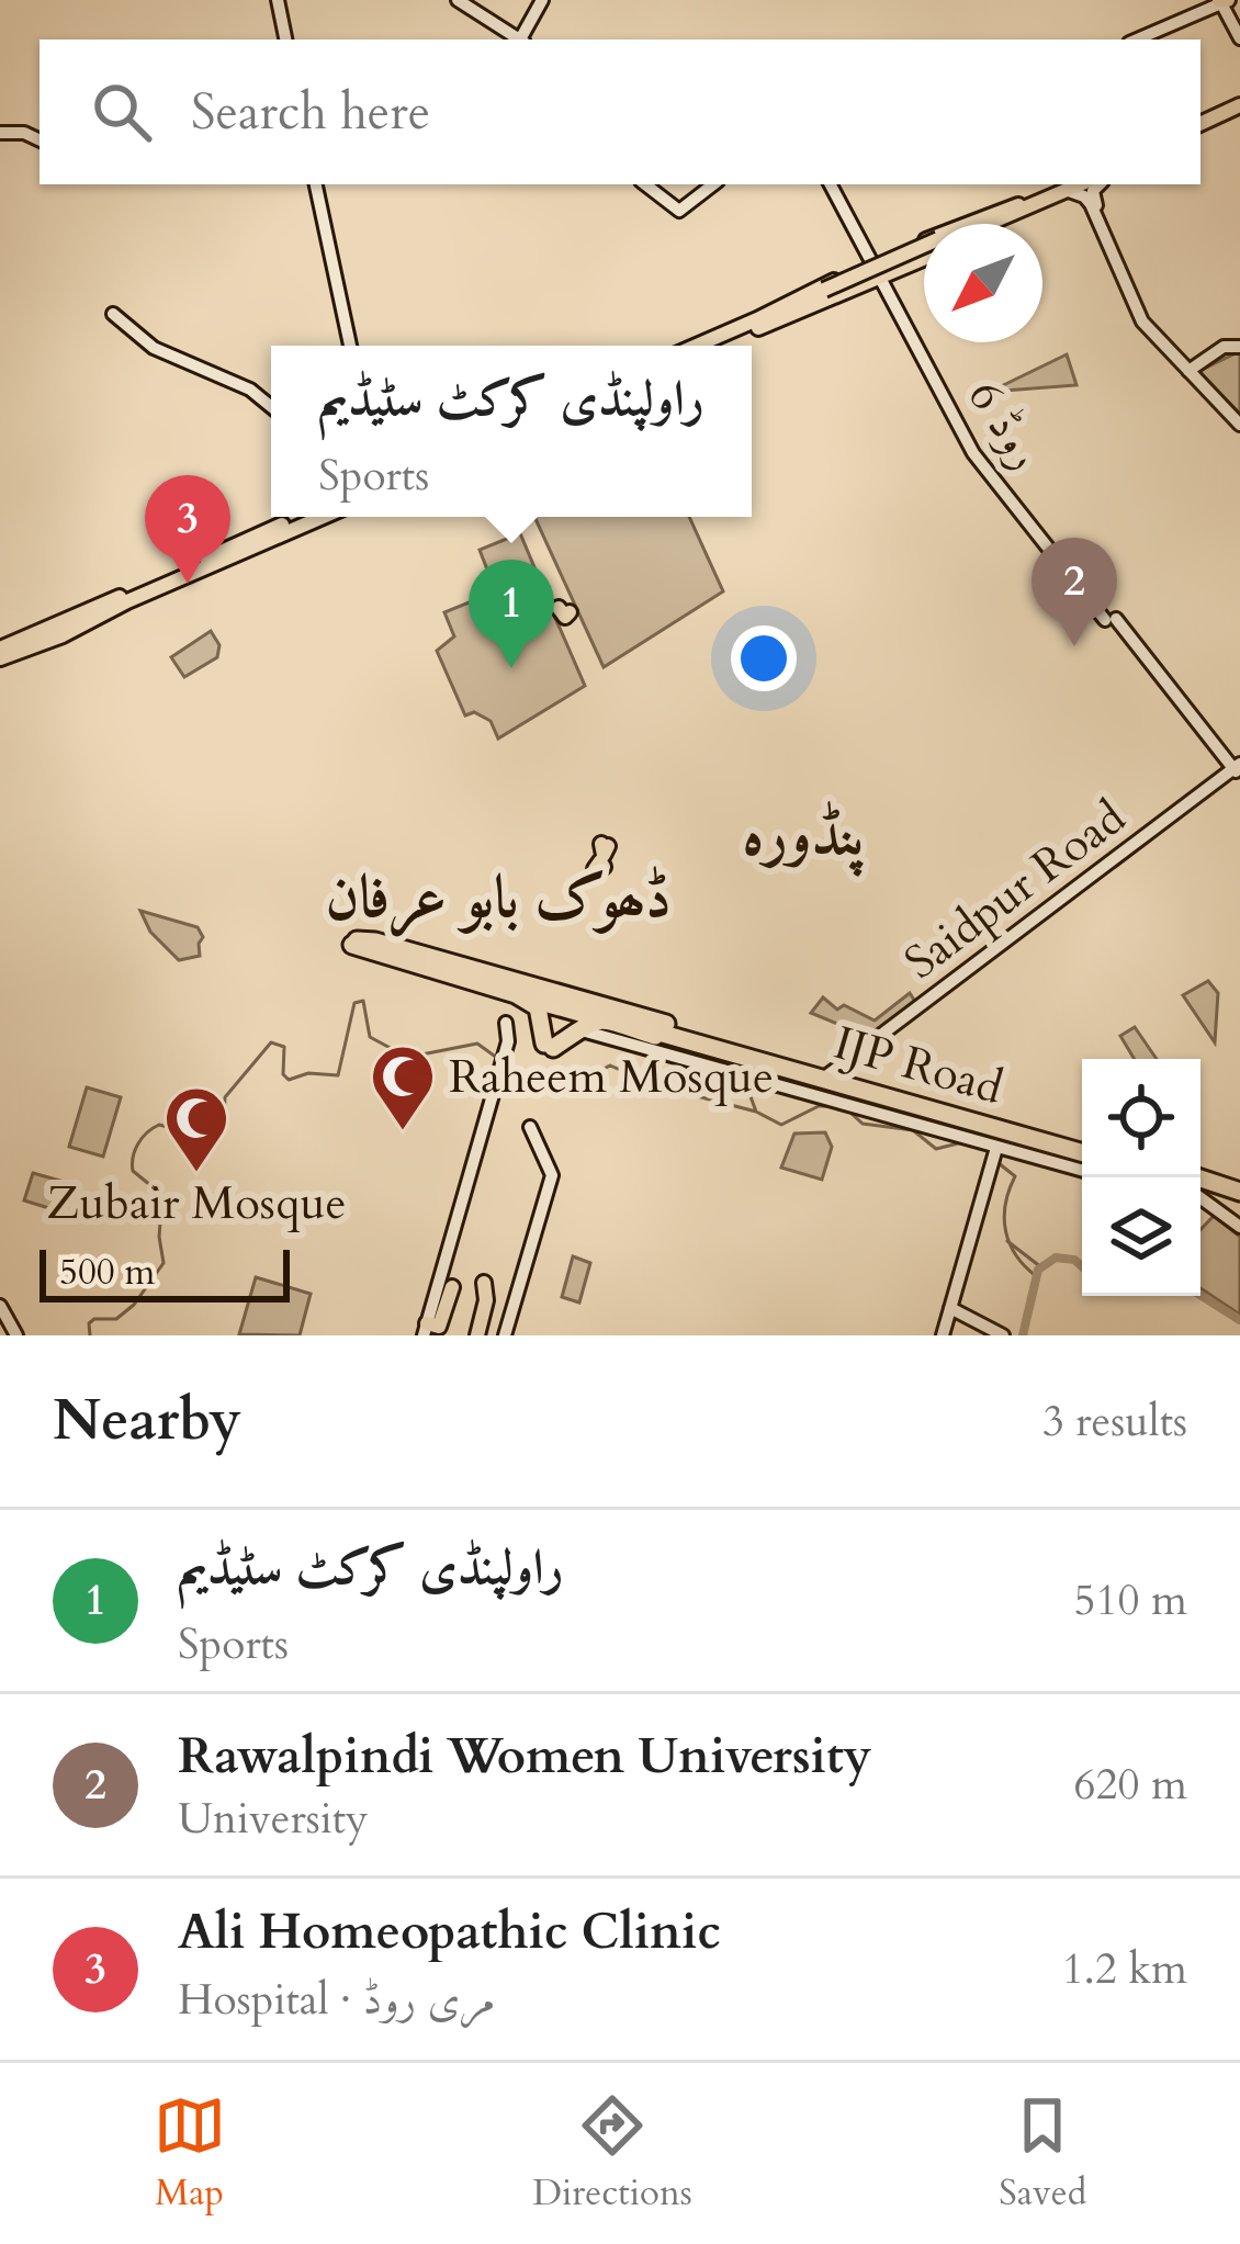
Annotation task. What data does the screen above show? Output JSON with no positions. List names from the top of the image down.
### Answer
{
  "streets": {
    "highway": ["IJP Road"],
    "main road": ["روڈ 6", "Saidpur Road"]
  },
  "crossings": [
    ["روڈ 6", "Saidpur Road"],
    ["Saidpur Road", "IJP Road"]
  ],
  "districts": ["پنڈورہ", "ڈھوک بابو عرفان"],
  "places": {
    "mosque": ["Raheem Mosque", "Zubair Mosque"]
  },
  "scale_bar": "500 m",
  "north": "bottom left",
  "page": {
    "search": "Search here",
    "popup": ["راولپنڈی کرکٹ سٹیڈیم", "Sports"],
    "pins": ["3", "2", "1"],
    "scale": "500 m",
    "heading": ["Nearby", "3 results"],
    "list": [
      {
        "mark": "1",
        "name": "راولپنڈی کرکٹ سٹیڈیم",
        "note": "Sports",
        "value": "510 m"
      },
      {
        "mark": "2",
        "name": "Rawalpindi Women University",
        "note": "University",
        "value": "620 m"
      },
      {
        "mark": "3",
        "name": "Ali Homeopathic Clinic",
        "note": "Hospital · مری روڈ",
        "value": "1.2 km"
      }
    ],
    "nav": ["Map", "Directions", "Saved"]
  }
}
